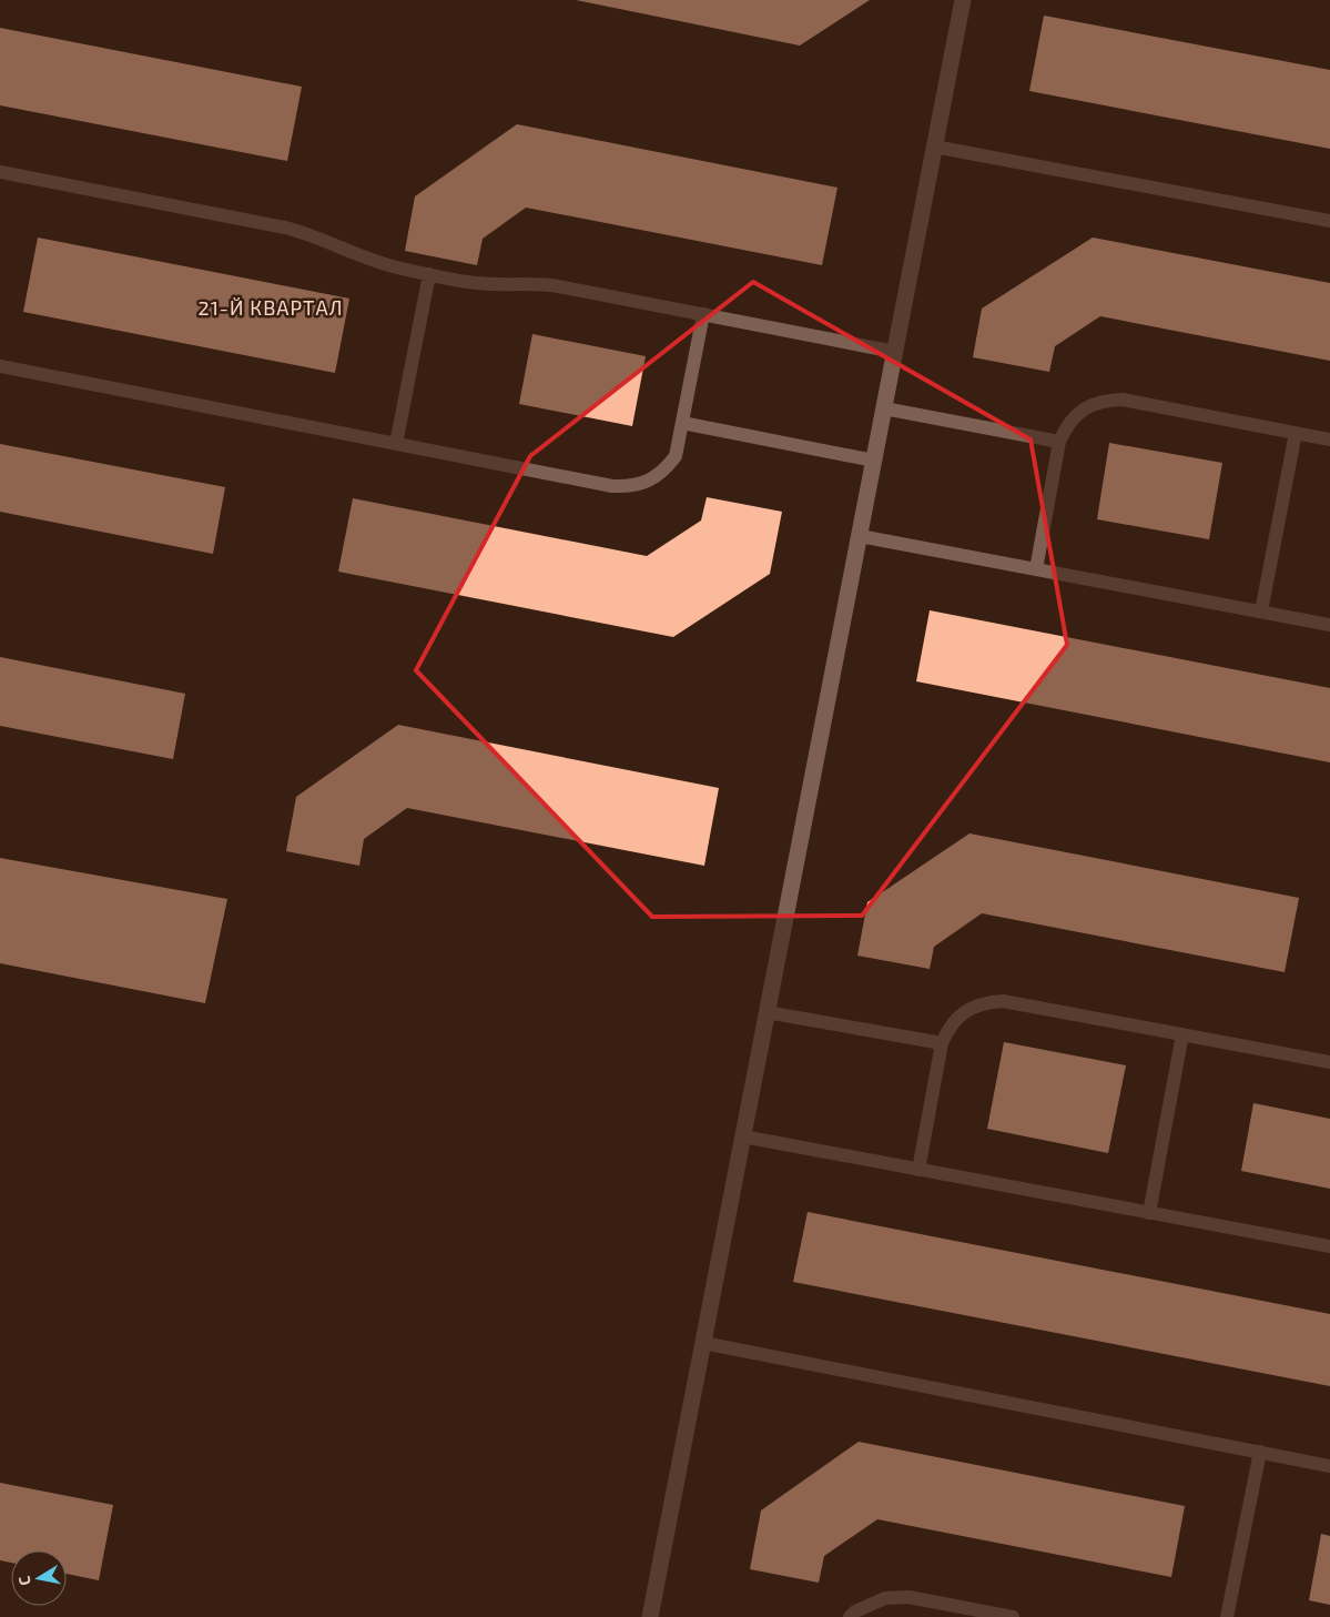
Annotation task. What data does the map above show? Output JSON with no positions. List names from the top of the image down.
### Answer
{
  "districts": ["21-Й КВАРТАЛ"],
  "north": "left"
}
